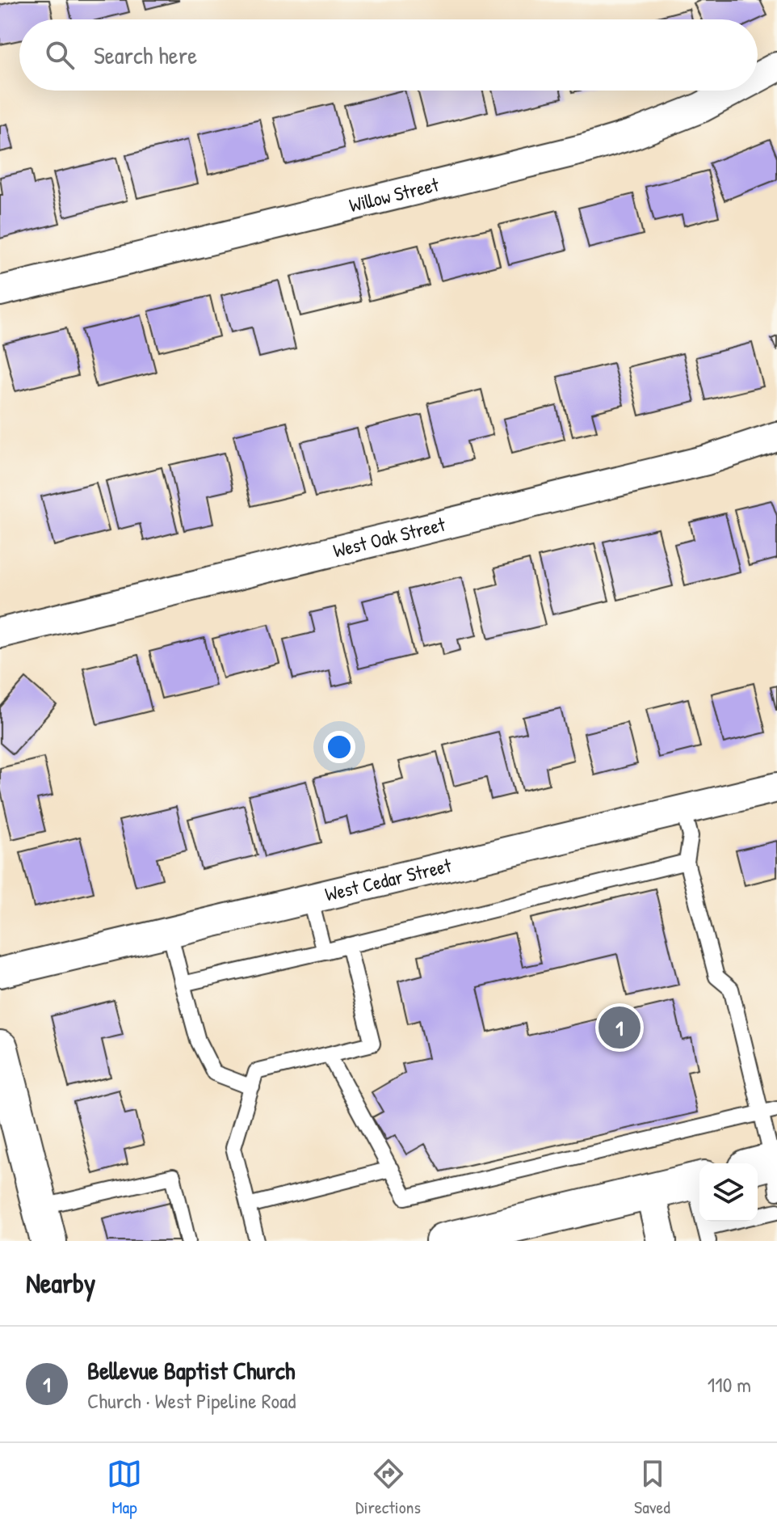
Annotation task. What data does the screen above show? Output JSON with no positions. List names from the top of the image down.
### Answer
{
  "streets": {
    "street": ["Willow Street", "West Oak Street", "West Cedar Street"]
  },
  "page": {
    "search": "Search here",
    "pins": "1",
    "heading": "Nearby",
    "list": [
      {
        "mark": "1",
        "name": "Bellevue Baptist Church",
        "note": "Church · West Pipeline Road",
        "value": "110 m"
      }
    ],
    "nav": ["Map", "Directions", "Saved"]
  }
}
